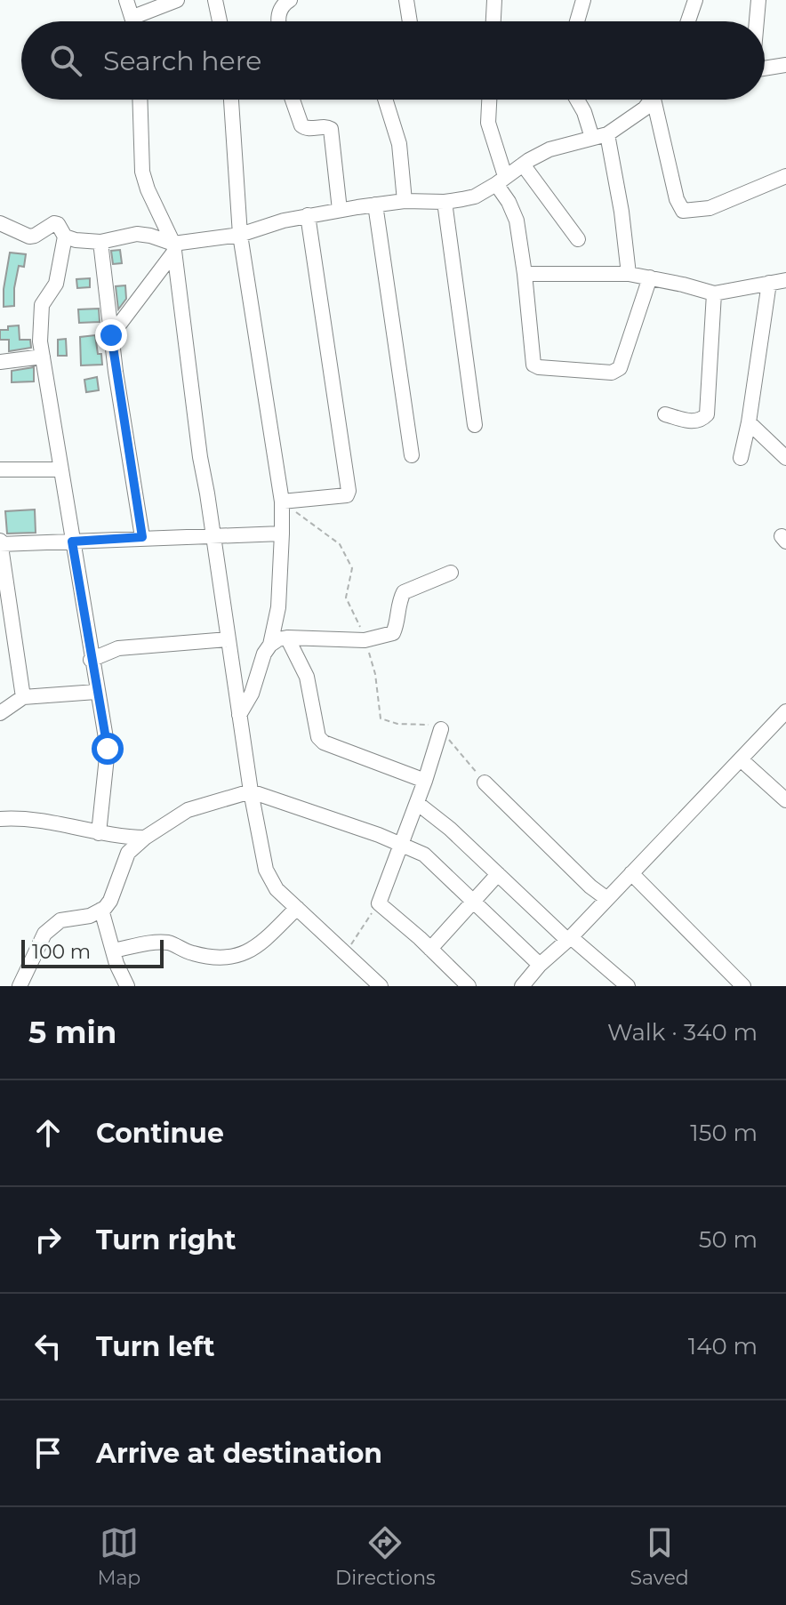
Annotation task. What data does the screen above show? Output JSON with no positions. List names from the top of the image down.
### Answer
{
  "scale_bar": "100 m",
  "page": {
    "search": "Search here",
    "scale": "100 m",
    "heading": ["5 min", "Walk · 340 m"],
    "list": [
      ["Continue", "150 m"],
      ["Turn right", "50 m"],
      ["Turn left", "140 m"],
      "Arrive at destination"
    ],
    "nav": ["Map", "Directions", "Saved"]
  }
}
